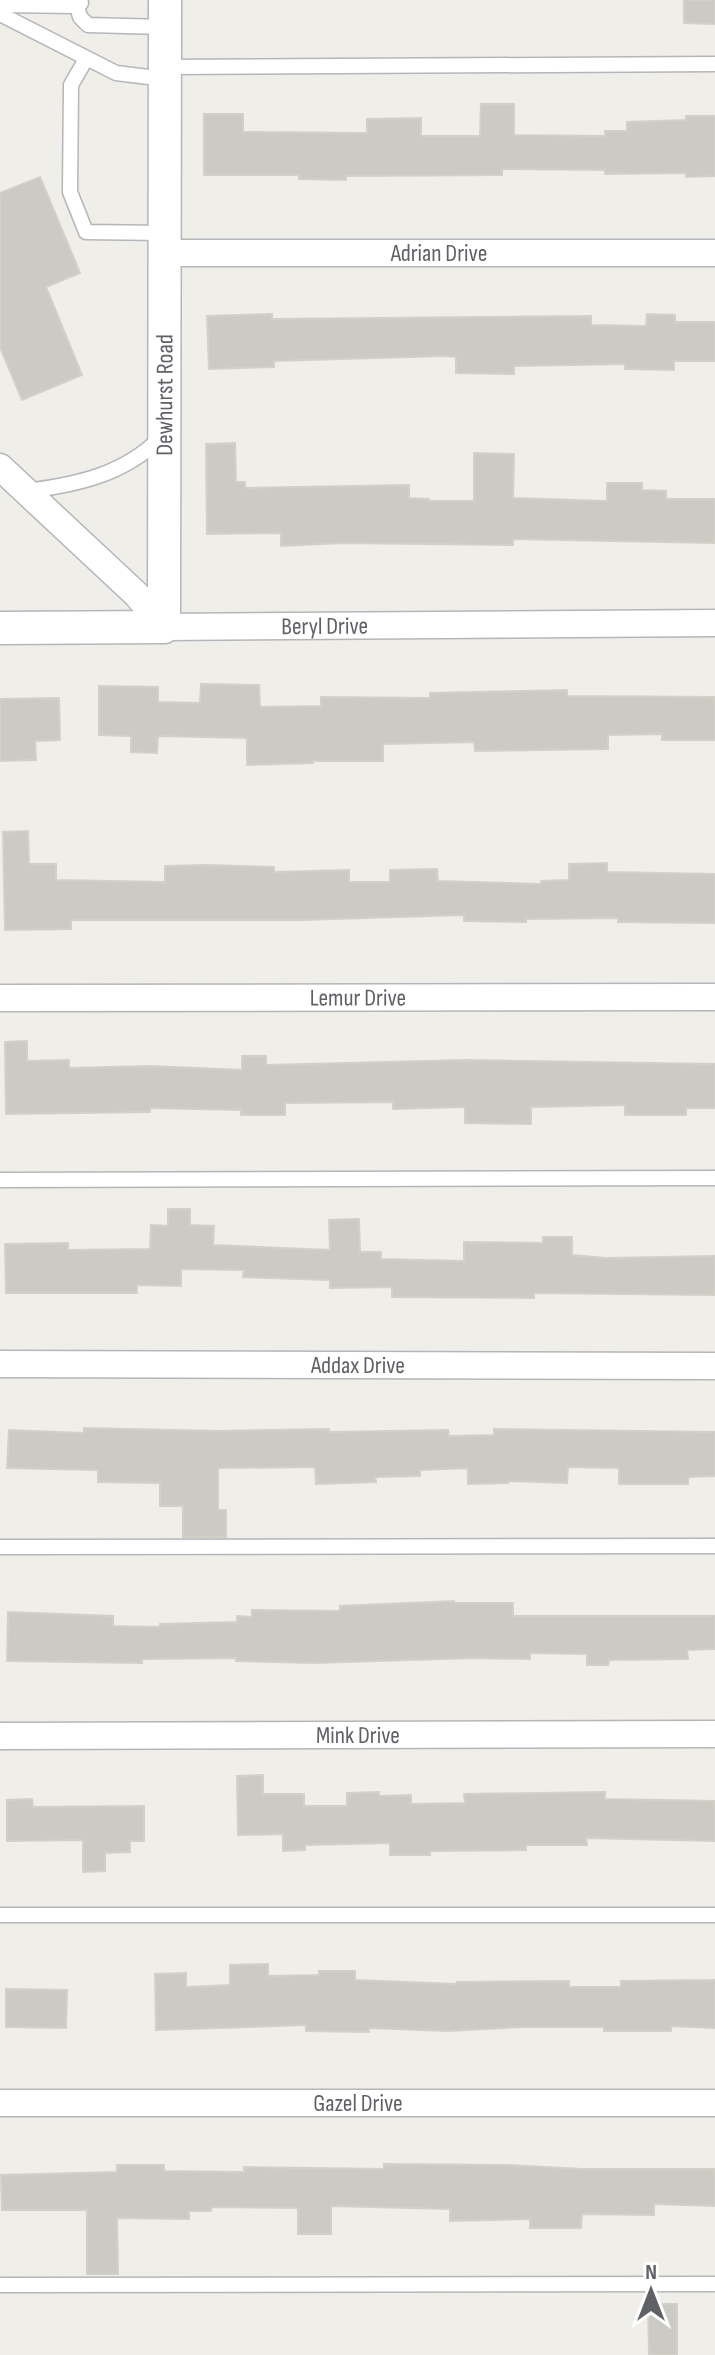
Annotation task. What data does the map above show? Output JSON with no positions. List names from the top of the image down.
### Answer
{
  "streets": {
    "street": [
      "Adrian Drive",
      "Dewhurst Road",
      "Beryl Drive",
      "Lemur Drive",
      "Addax Drive",
      "Mink Drive",
      "Gazel Drive"
    ]
  },
  "crossings": [
    ["Adrian Drive", "Dewhurst Road"],
    ["Dewhurst Road", "Beryl Drive"]
  ],
  "north": "top"
}
